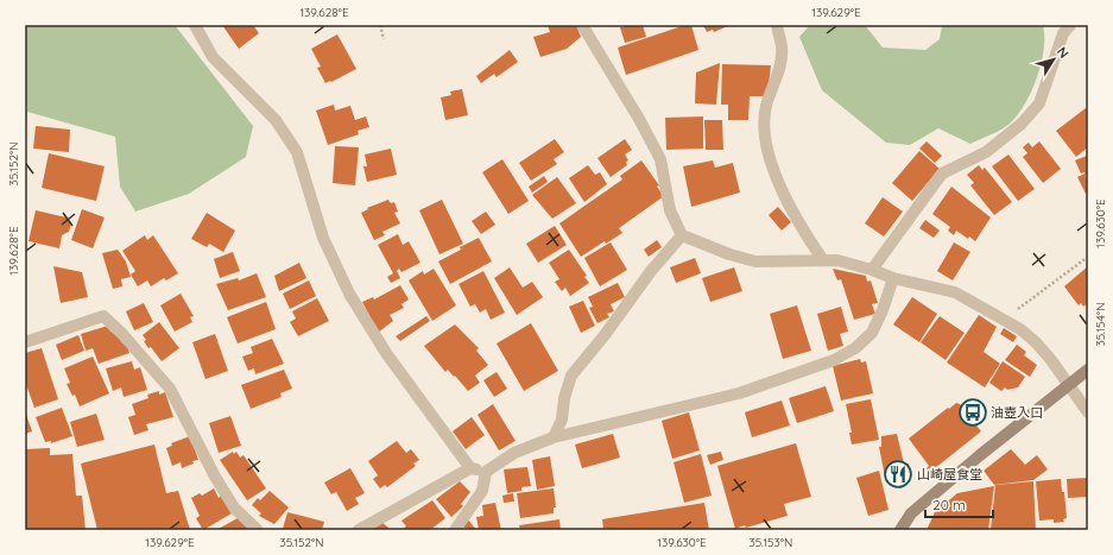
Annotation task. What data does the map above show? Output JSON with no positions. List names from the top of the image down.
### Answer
{
  "places": {
    "bus stop": ["油壺入口"],
    "restaurant": ["山崎屋食堂"]
  },
  "scale_bar": "20 m",
  "north": "top right",
  "coordinates": [
    "139.628°E",
    "139.629°E",
    "35.152°N",
    "139.630°E",
    "35.154°N",
    "35.153°N"
  ]
}
